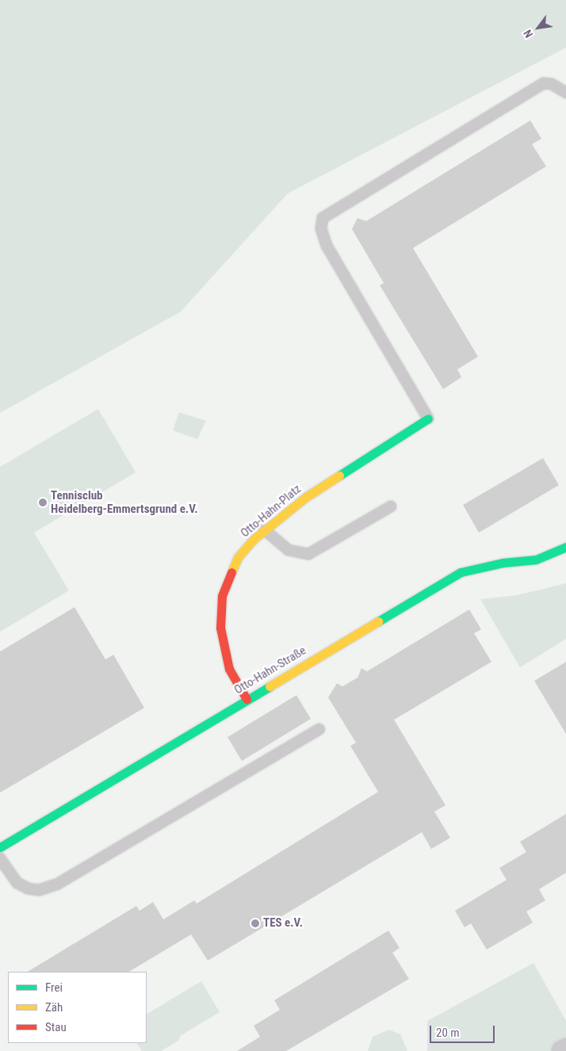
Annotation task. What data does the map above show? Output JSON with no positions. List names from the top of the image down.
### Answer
{
  "streets": {
    "street": ["Otto-Hahn-Platz", "Otto-Hahn-Straße"]
  },
  "crossings": [
    ["Otto-Hahn-Platz", "Otto-Hahn-Straße"]
  ],
  "places": ["Tennisclub Heidelberg-Emmertsgrund e.V.", "TES e.V."],
  "legend": ["Frei", "Zäh", "Stau"],
  "scale_bar": "20 m",
  "north": "bottom left"
}
